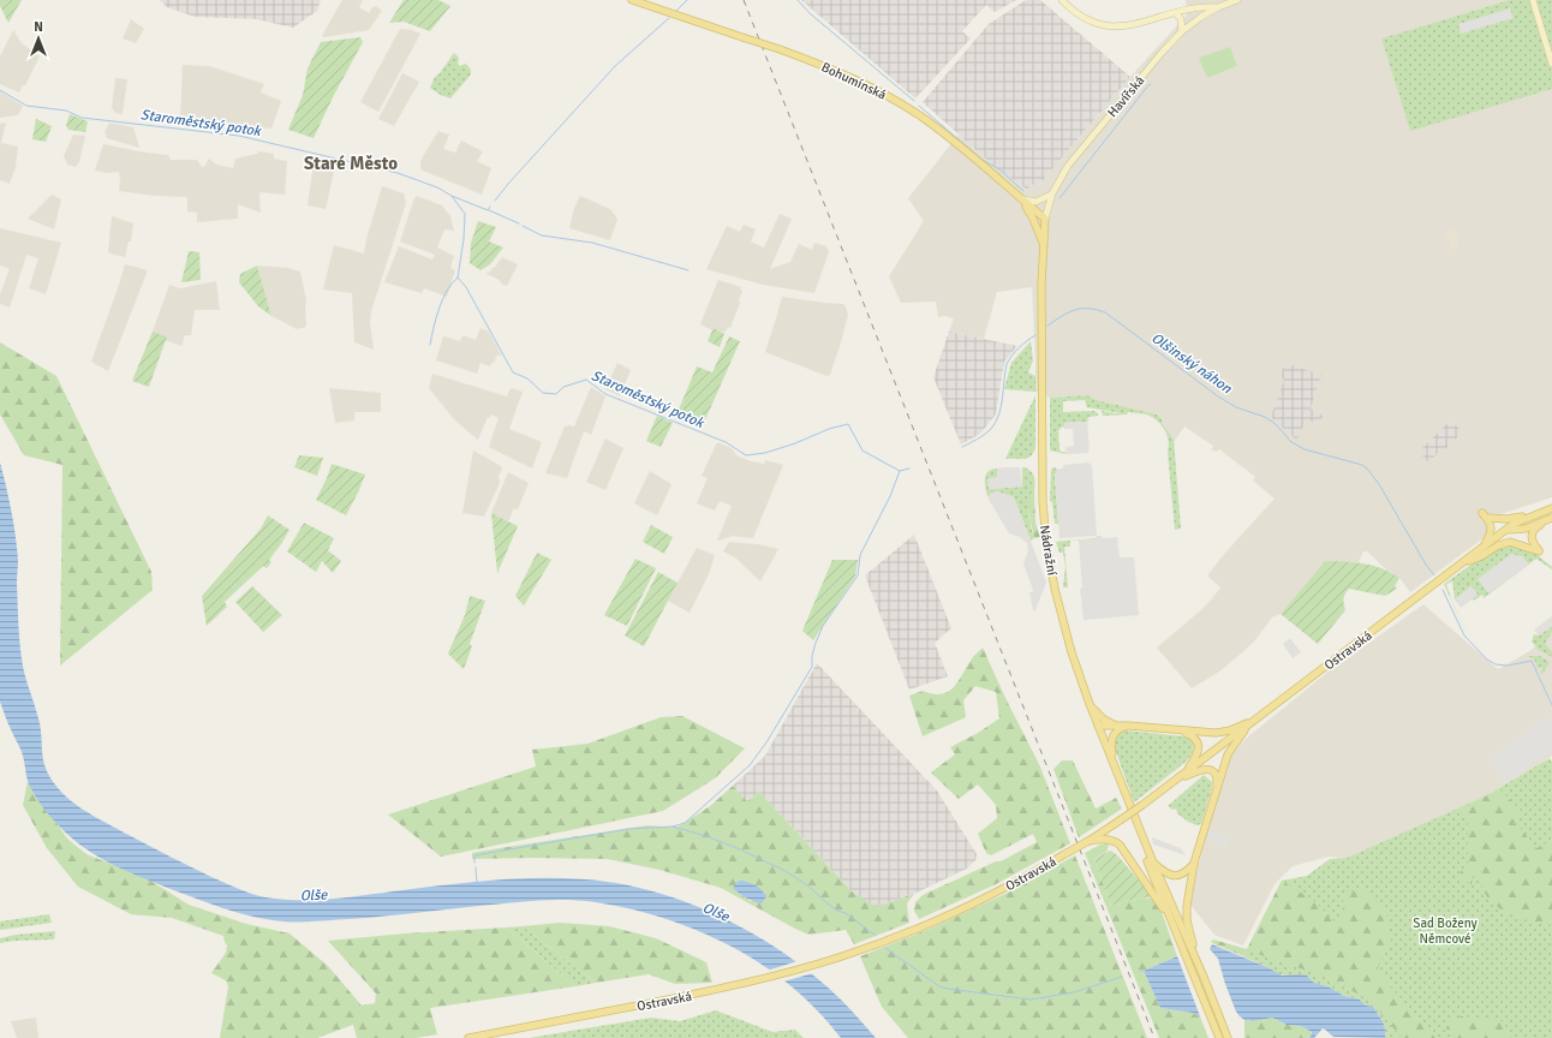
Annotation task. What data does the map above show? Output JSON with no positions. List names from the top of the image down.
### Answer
{
  "streets": {
    "main road": ["Bohumínská", "Nádražní", "Ostravská"],
    "street": ["Havířská"]
  },
  "crossings": [
    ["Bohumínská", "Havířská"],
    ["Bohumínská", "Nádražní"],
    ["Havířská", "Nádražní"]
  ],
  "districts": ["Staré Město"],
  "water": ["Staroměstský potok", "Olšinský náhon", "Olše"],
  "parks": ["Sad Boženy Němcové"],
  "north": "top"
}
